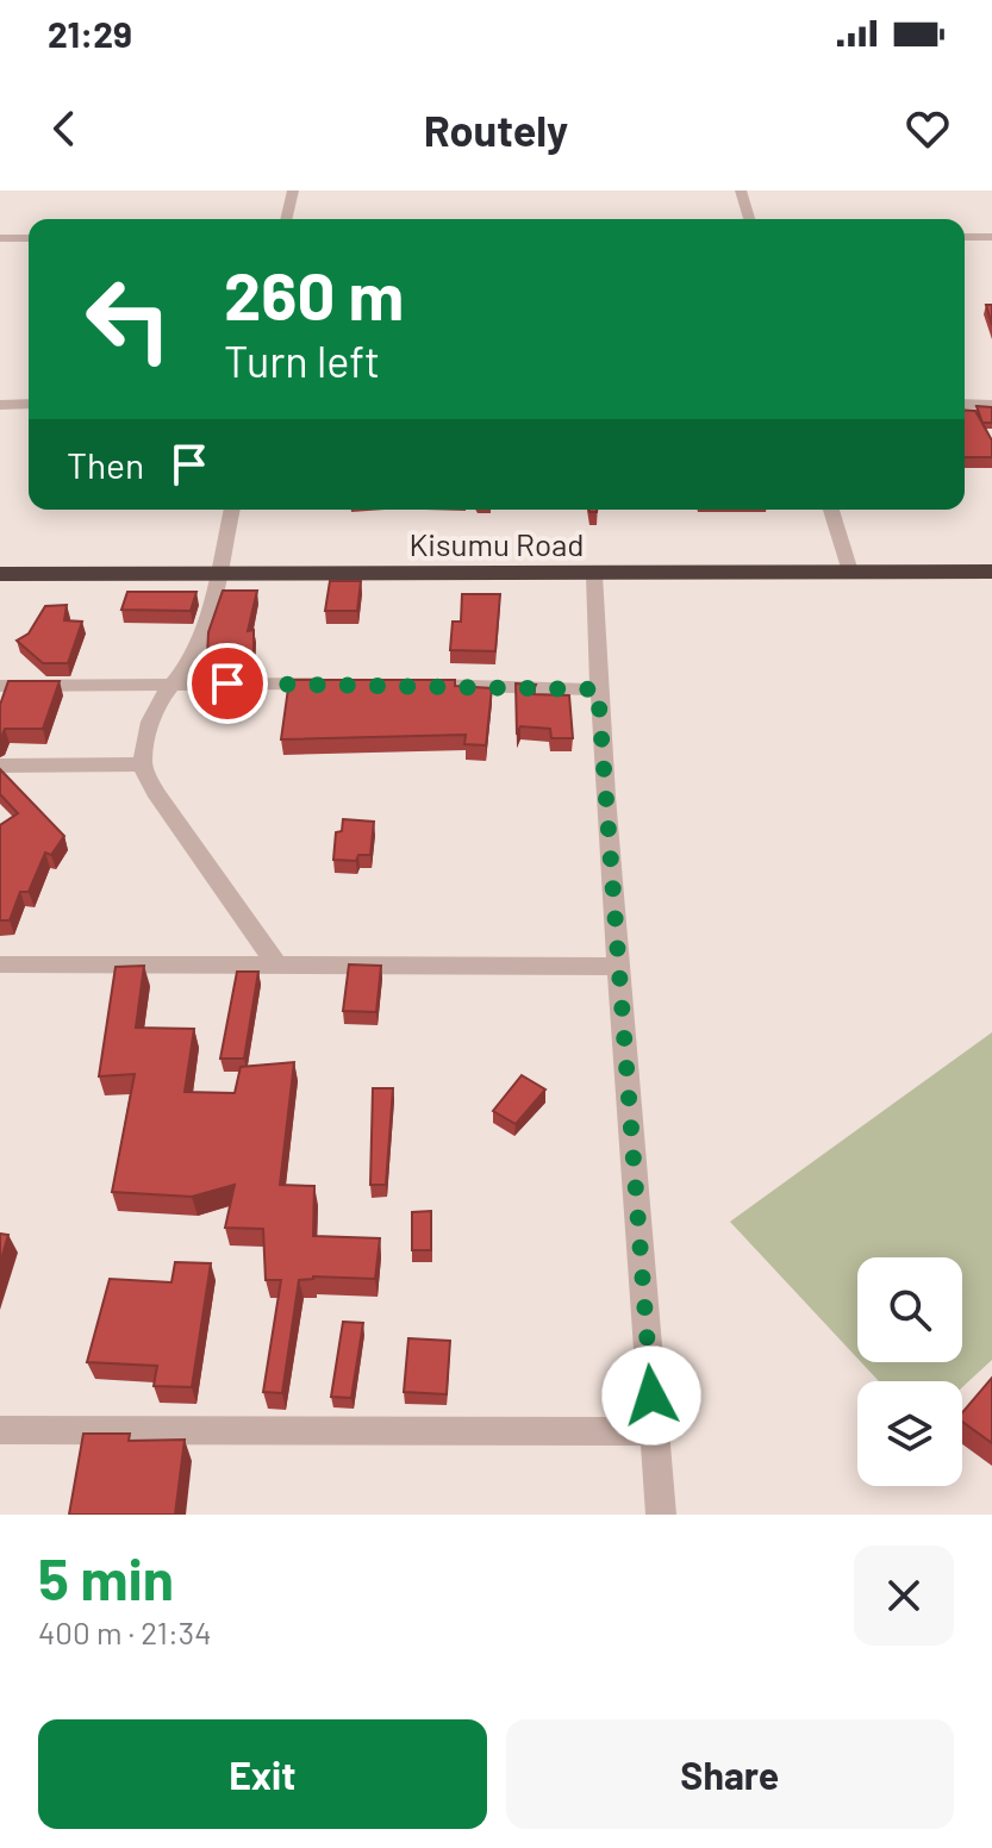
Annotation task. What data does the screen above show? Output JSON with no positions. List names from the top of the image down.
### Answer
{
  "streets": {
    "highway": ["Kisumu Road"]
  },
  "page": {
    "status": "21:29",
    "header": "Routely",
    "turn": ["260 m", "Turn left"],
    "then": "Then",
    "heading": ["5 min", "400 m · 21:34"],
    "buttons": ["Exit", "Share"]
  }
}
